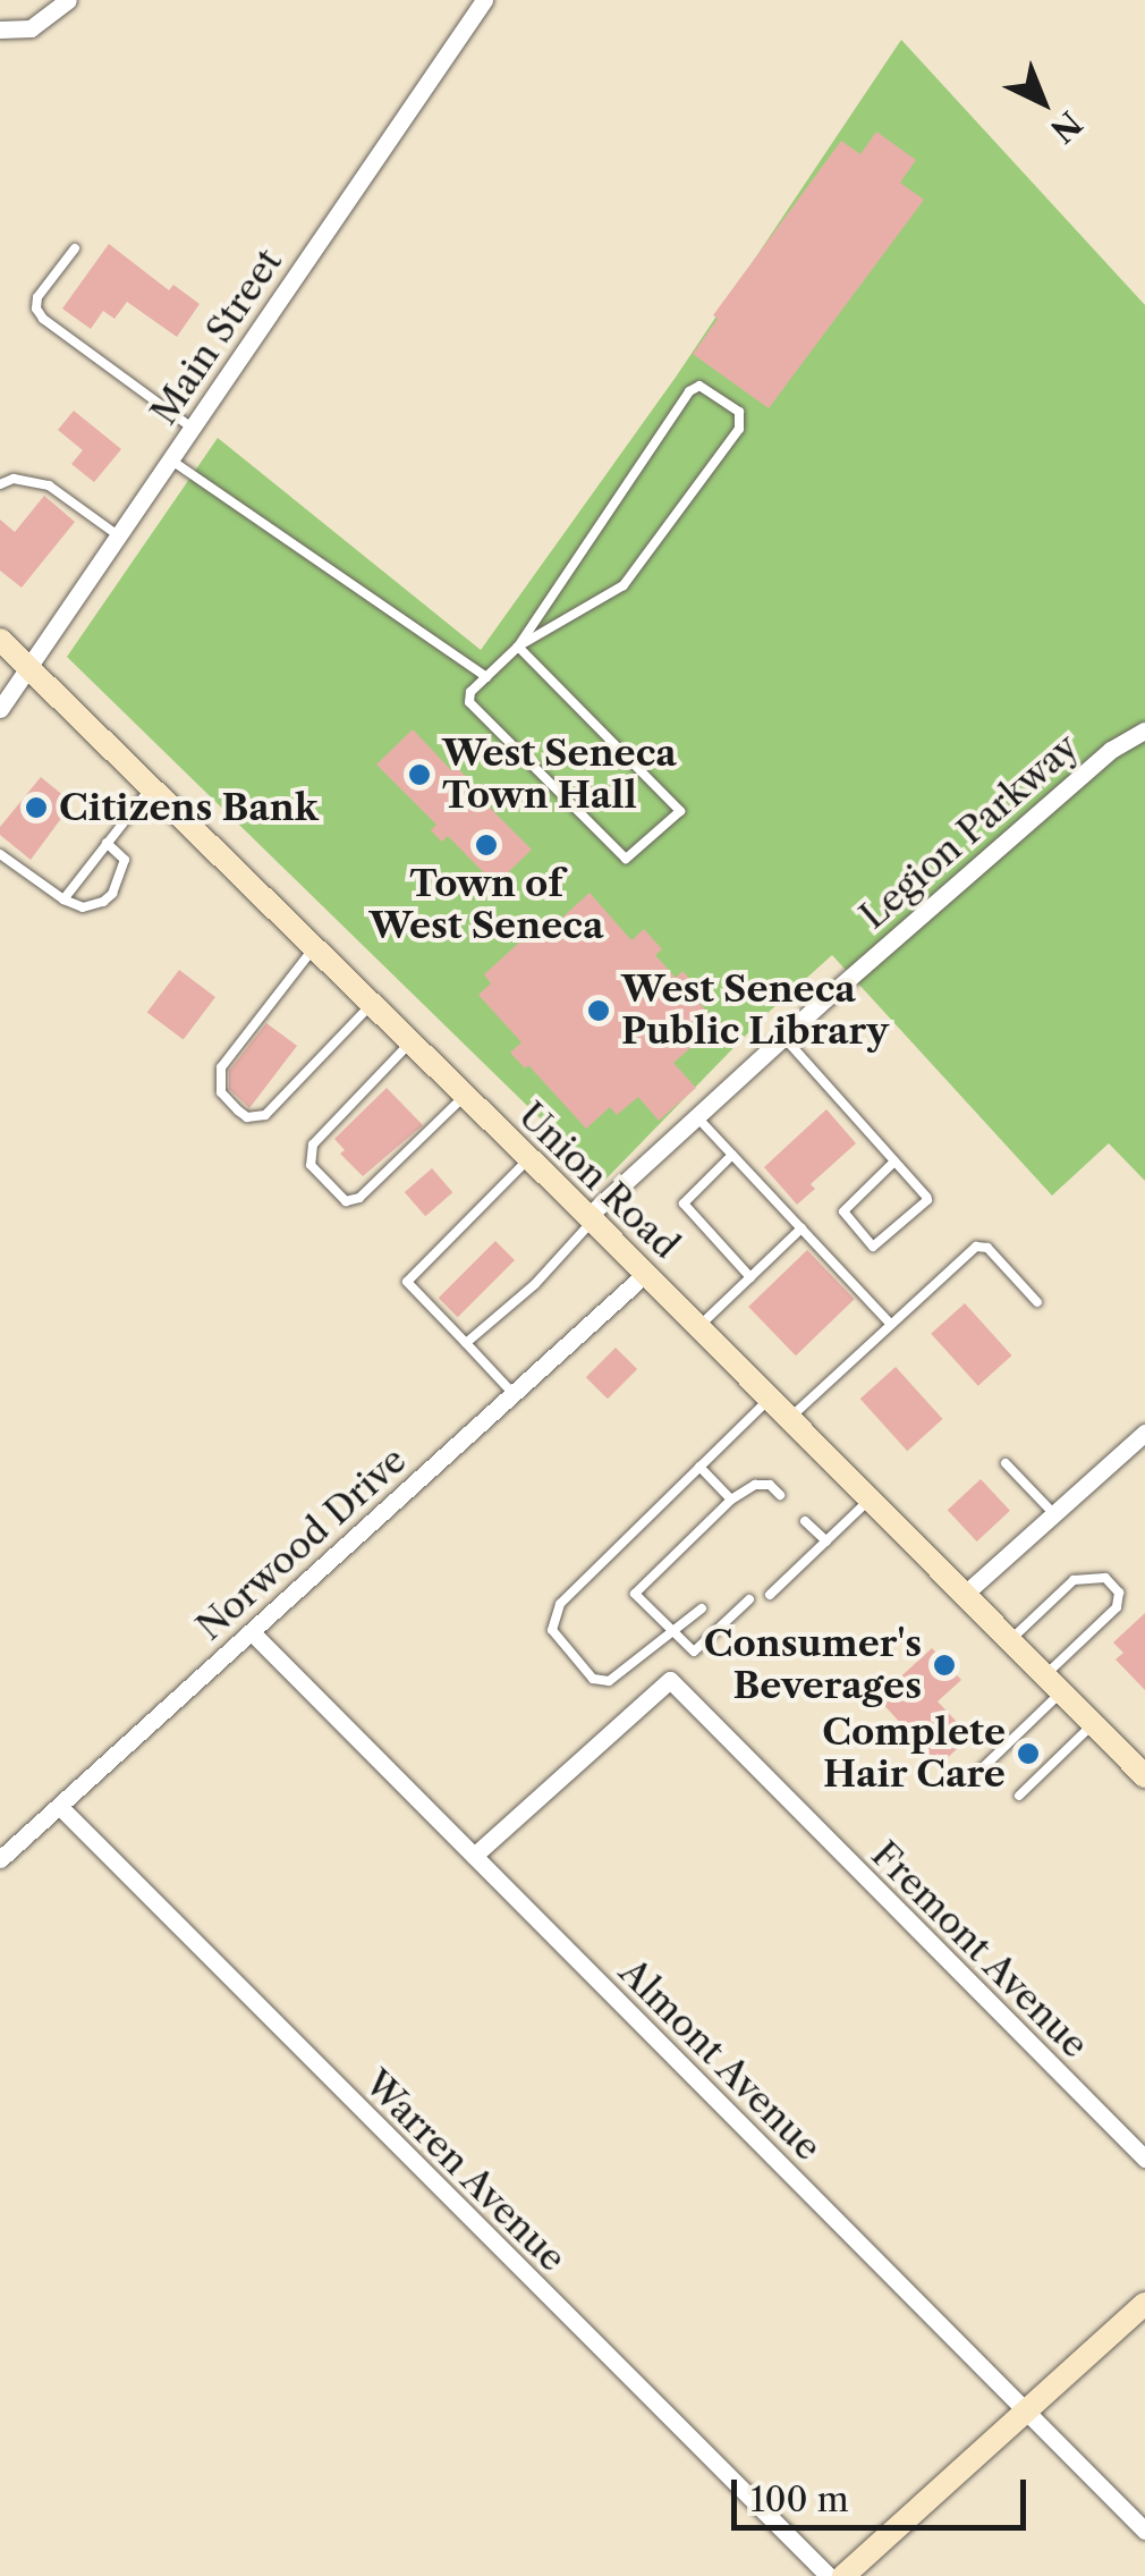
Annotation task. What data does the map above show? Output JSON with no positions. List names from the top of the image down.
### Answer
{
  "streets": {
    "main road": ["Union Road"],
    "street": [
      "Main Street",
      "Legion Parkway",
      "Norwood Drive",
      "Fremont Avenue",
      "Almont Avenue",
      "Warren Avenue"
    ]
  },
  "crossings": [
    ["Main Street", "Union Road"],
    ["Legion Parkway", "Union Road"],
    ["Union Road", "Norwood Drive"],
    ["Norwood Drive", "Almont Avenue"],
    ["Norwood Drive", "Warren Avenue"],
    ["Fremont Avenue", "Almont Avenue"]
  ],
  "places": [
    "West Seneca Town Hall",
    "Citizens Bank",
    "Town of West Seneca",
    "West Seneca Public Library",
    "Consumer's Beverages",
    "Complete Hair Care"
  ],
  "scale_bar": "100 m",
  "north": "bottom right"
}
